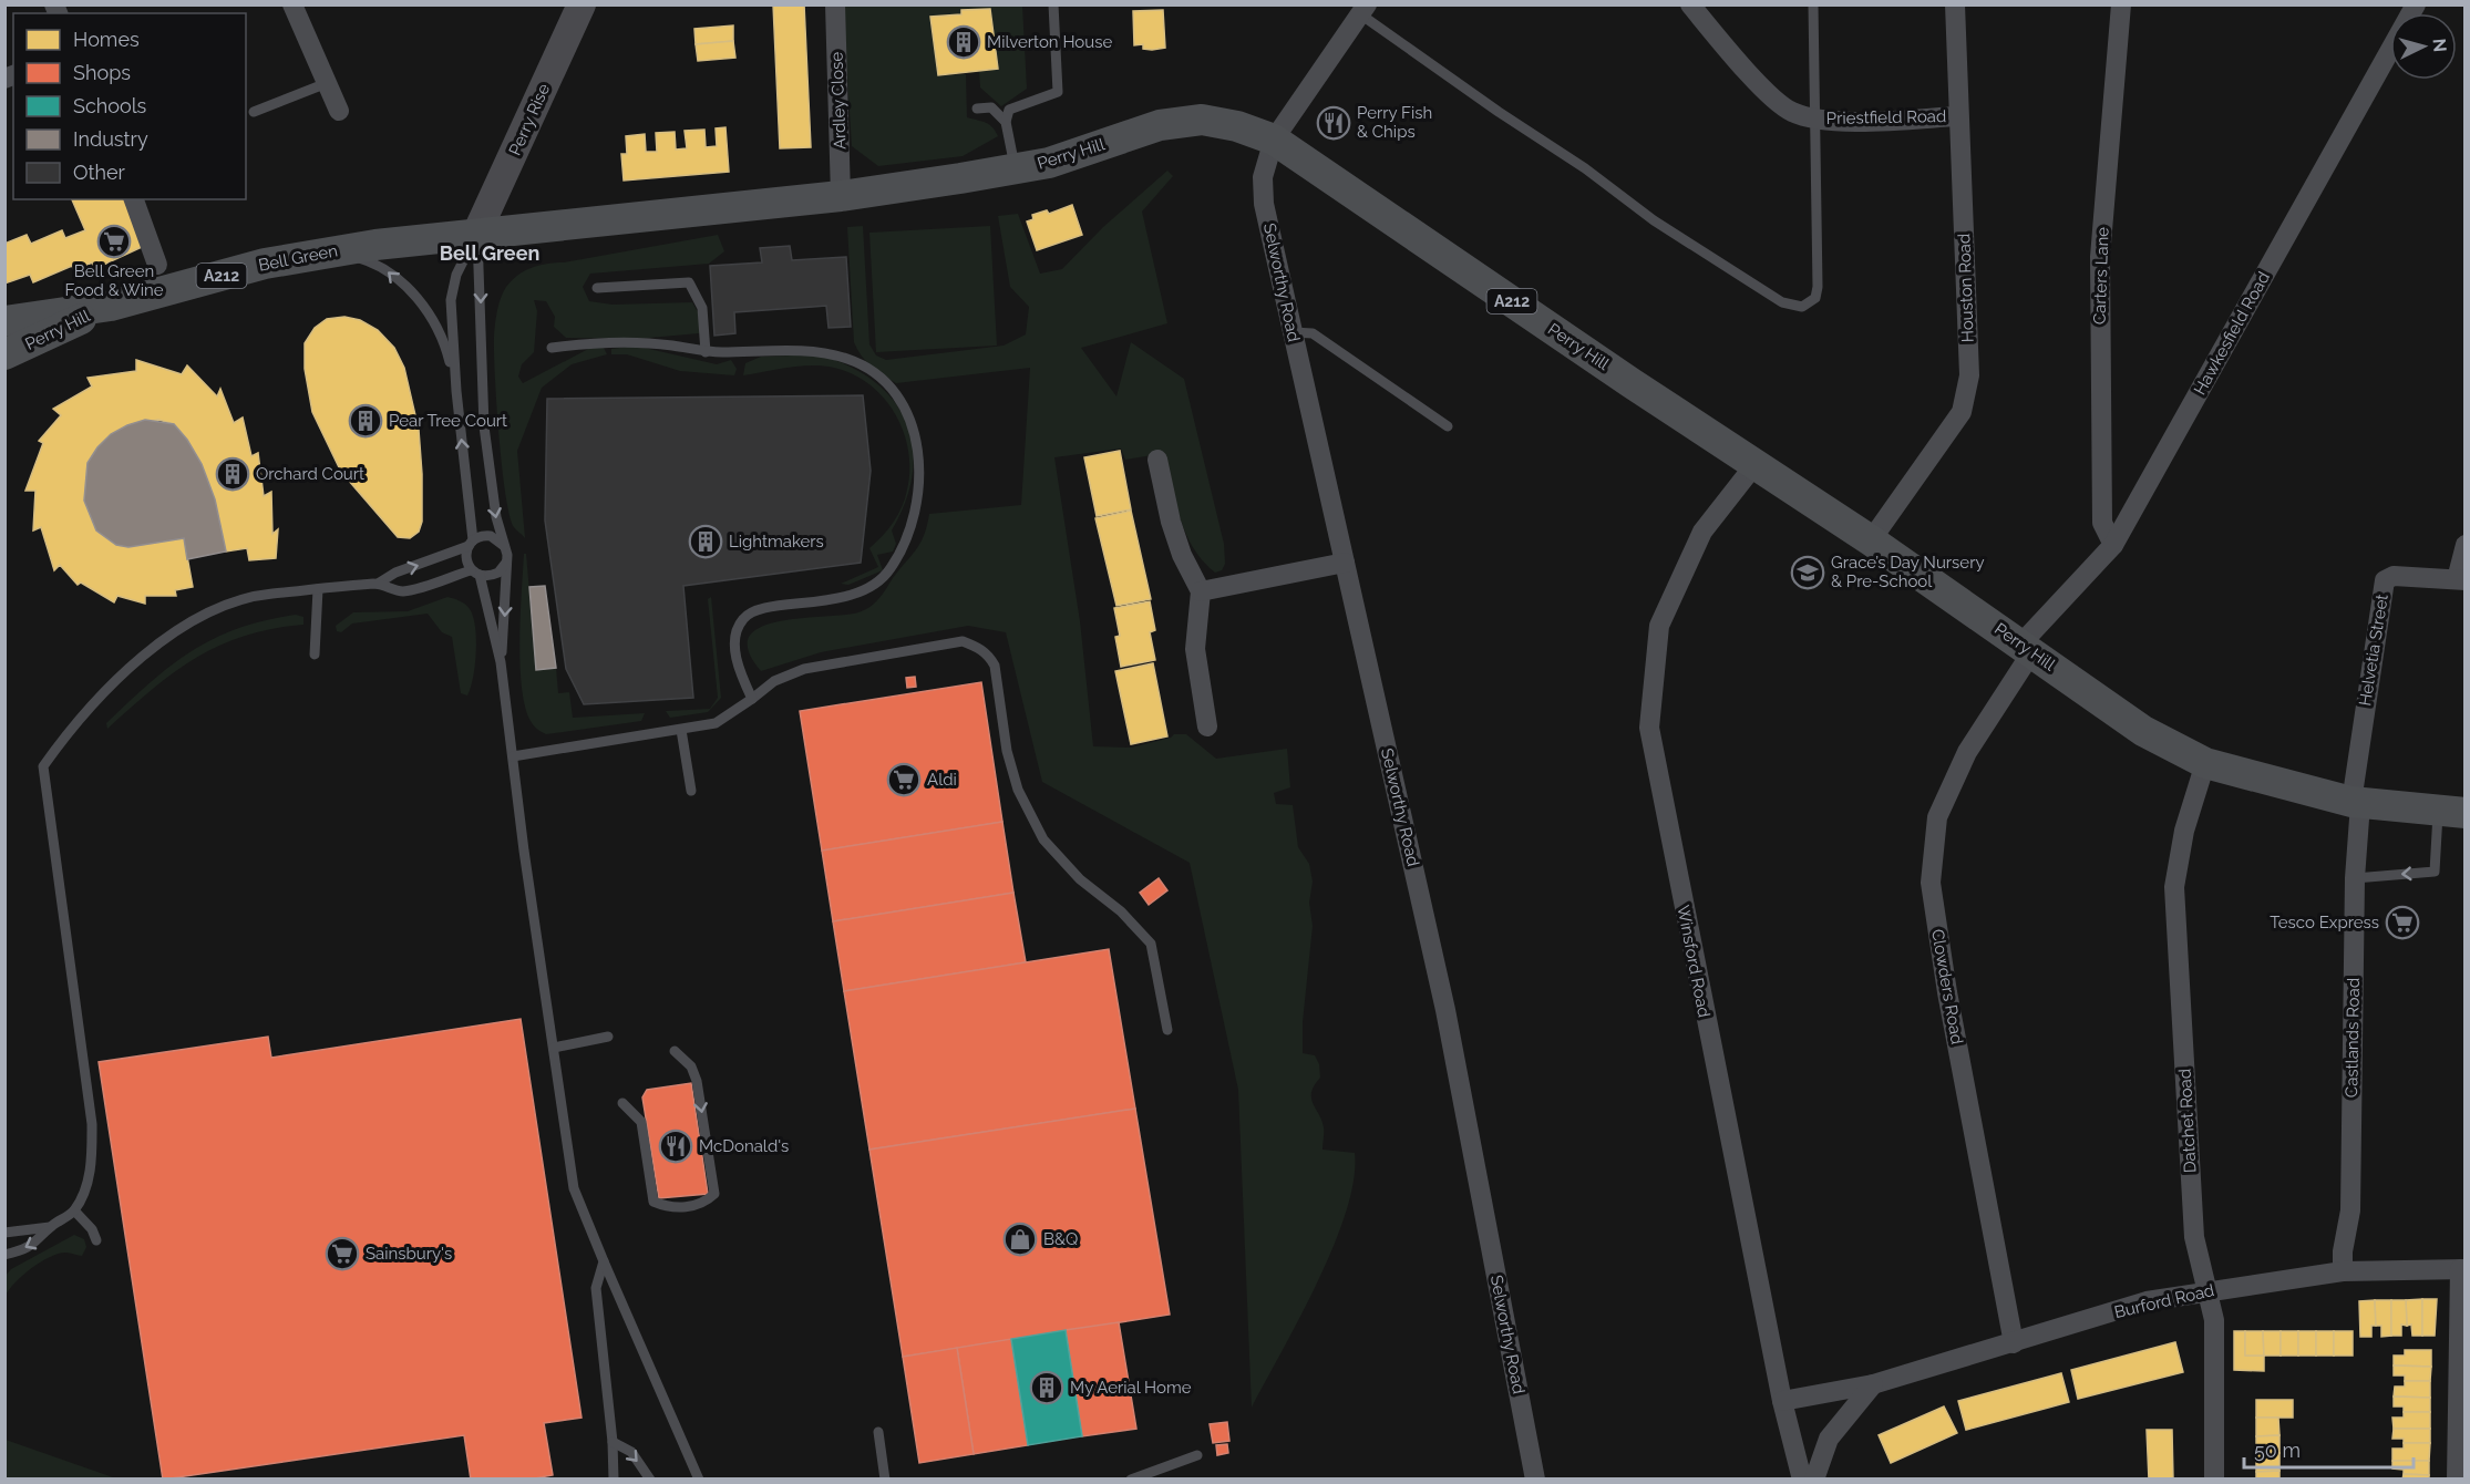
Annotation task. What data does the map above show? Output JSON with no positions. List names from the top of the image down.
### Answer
{
  "streets": {
    "main road": [
      "Perry Rise",
      "Perry Hill",
      "Bell Green",
      "A212"
    ],
    "street": [
      "Ardley Close",
      "Priestfield Road",
      "Carters Lane",
      "Selworthy Road",
      "Houston Road",
      "Hawkesfield Road",
      "Helvetia Street",
      "Winsford Road",
      "Clowders Road",
      "Castlands Road",
      "Datchet Road",
      "Burford Road"
    ]
  },
  "crossings": [
    ["Ardley Close", "Perry Hill"],
    ["Priestfield Road", "Houston Road"],
    ["Perry Rise", "Perry Hill"],
    ["Perry Rise", "Bell Green"],
    ["Perry Hill", "Bell Green"],
    ["Perry Hill", "Selworthy Road"],
    ["Perry Hill", "Houston Road"],
    ["Perry Hill", "Hawkesfield Road"],
    ["Perry Hill", "Helvetia Street"],
    ["Perry Hill", "Winsford Road"],
    ["Perry Hill", "Clowders Road"],
    ["Perry Hill", "Castlands Road"],
    ["Perry Hill", "Datchet Road"],
    ["Carters Lane", "Hawkesfield Road"],
    ["Hawkesfield Road", "Clowders Road"],
    ["Helvetia Street", "Castlands Road"],
    ["Winsford Road", "Burford Road"],
    ["Clowders Road", "Burford Road"],
    ["Castlands Road", "Burford Road"],
    ["Datchet Road", "Burford Road"]
  ],
  "districts": ["Bell Green"],
  "places": {
    "building": [
      "Milverton House",
      "Pear Tree Court",
      "Orchard Court",
      "Lightmakers",
      "My Aerial Home"
    ],
    "restaurant": ["Perry Fish & Chips", "McDonald's"],
    "supermarket": [
      "Bell Green Food & Wine",
      "Aldi",
      "Tesco Express",
      "Sainsbury's"
    ],
    "school or university": ["Grace’s Day Nursery & Pre-School"],
    "shop": ["B&Q"]
  },
  "legend": [
    "Homes",
    "Shops",
    "Schools",
    "Industry",
    "Other"
  ],
  "scale_bar": "50 m",
  "north": "right"
}
